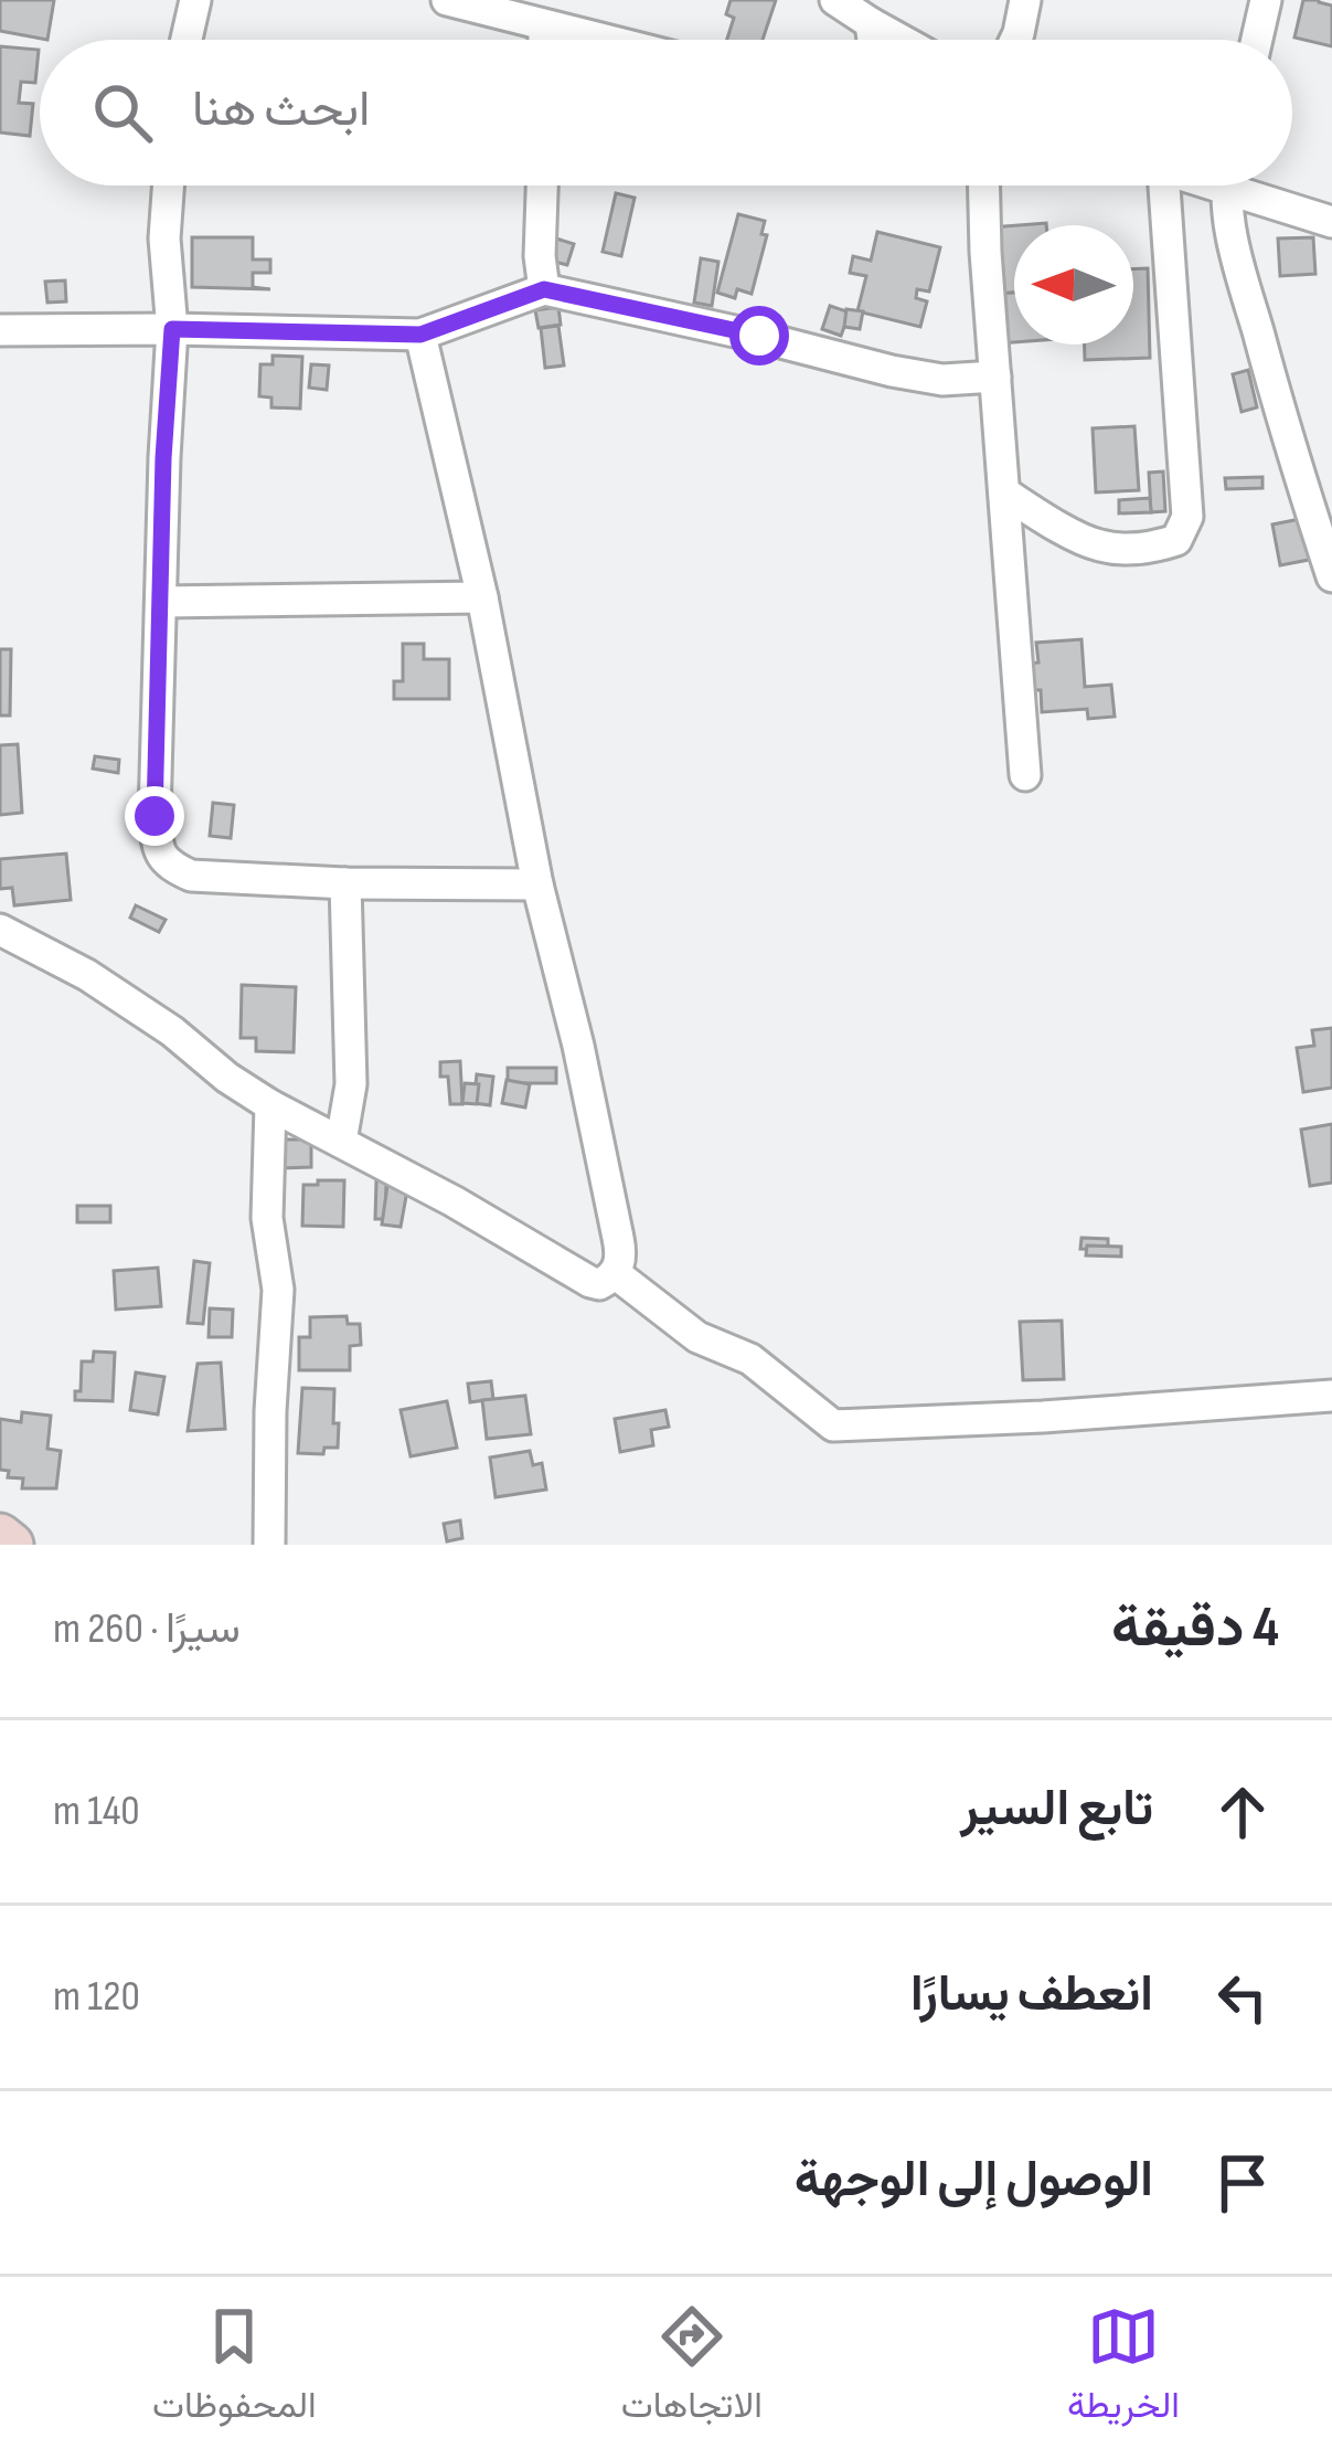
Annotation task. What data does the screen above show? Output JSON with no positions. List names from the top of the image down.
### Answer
{
  "north": "left",
  "page": {
    "search": "ابحث هنا",
    "heading": ["4 دقيقة", "سيرًا · 260 m"],
    "list": [
      ["تابع السير", "140 m"],
      ["انعطف يسارًا", "120 m"],
      "الوصول إلى الوجهة"
    ],
    "nav": ["الخريطة", "الاتجاهات", "المحفوظات"]
  }
}
